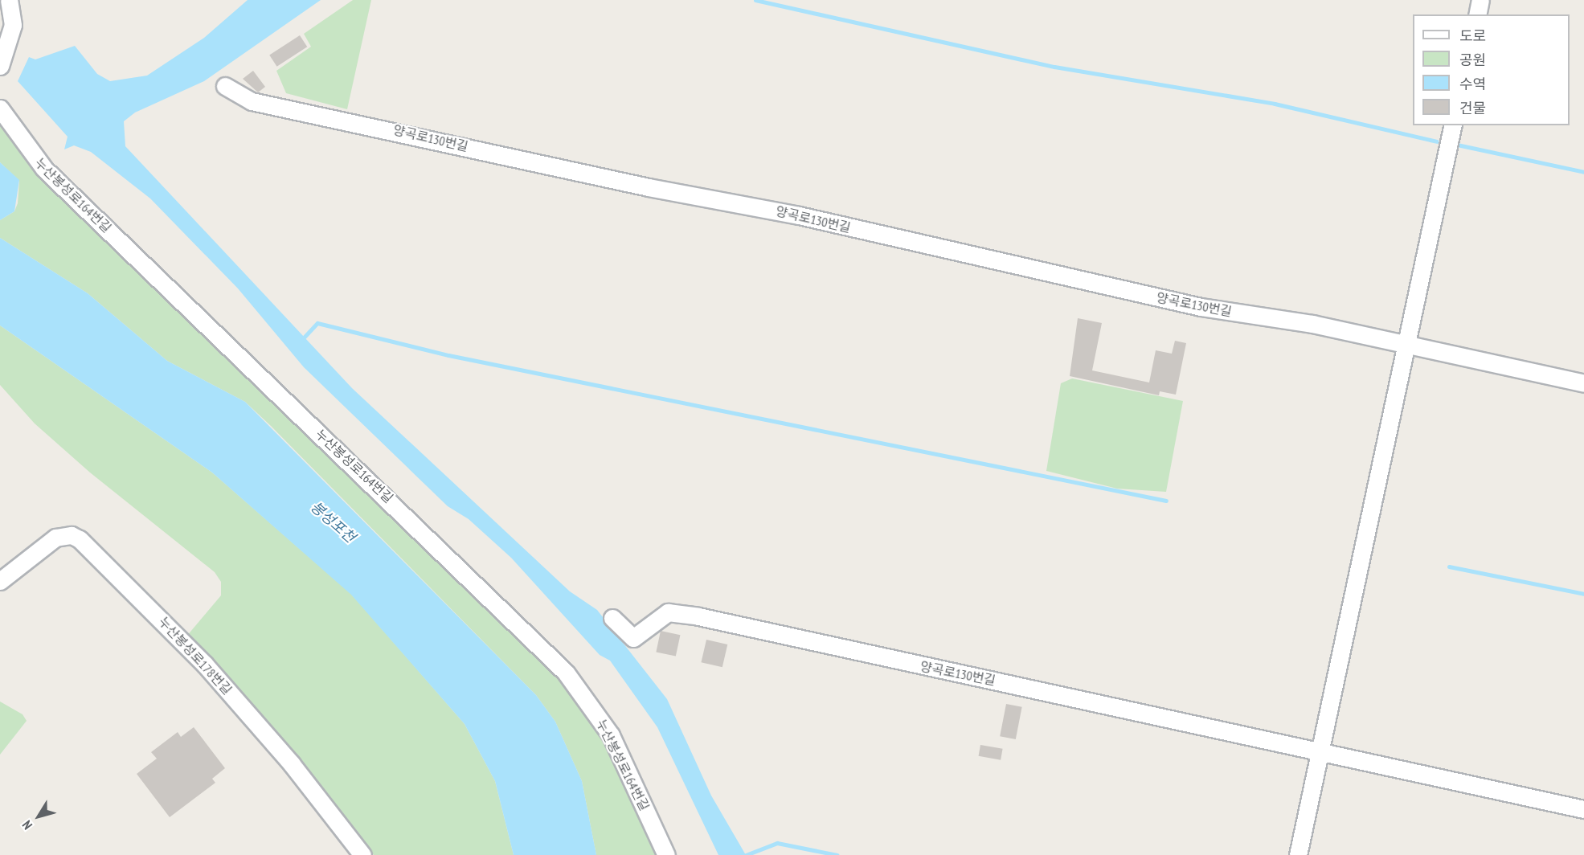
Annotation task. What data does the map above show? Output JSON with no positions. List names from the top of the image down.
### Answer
{
  "streets": {
    "lane": ["양곡로130번길", "누산봉성로164번길", "누산봉성로178번길"]
  },
  "water": ["봉성포천"],
  "legend": [
    "도로",
    "공원",
    "수역",
    "건물"
  ],
  "north": "bottom left"
}
